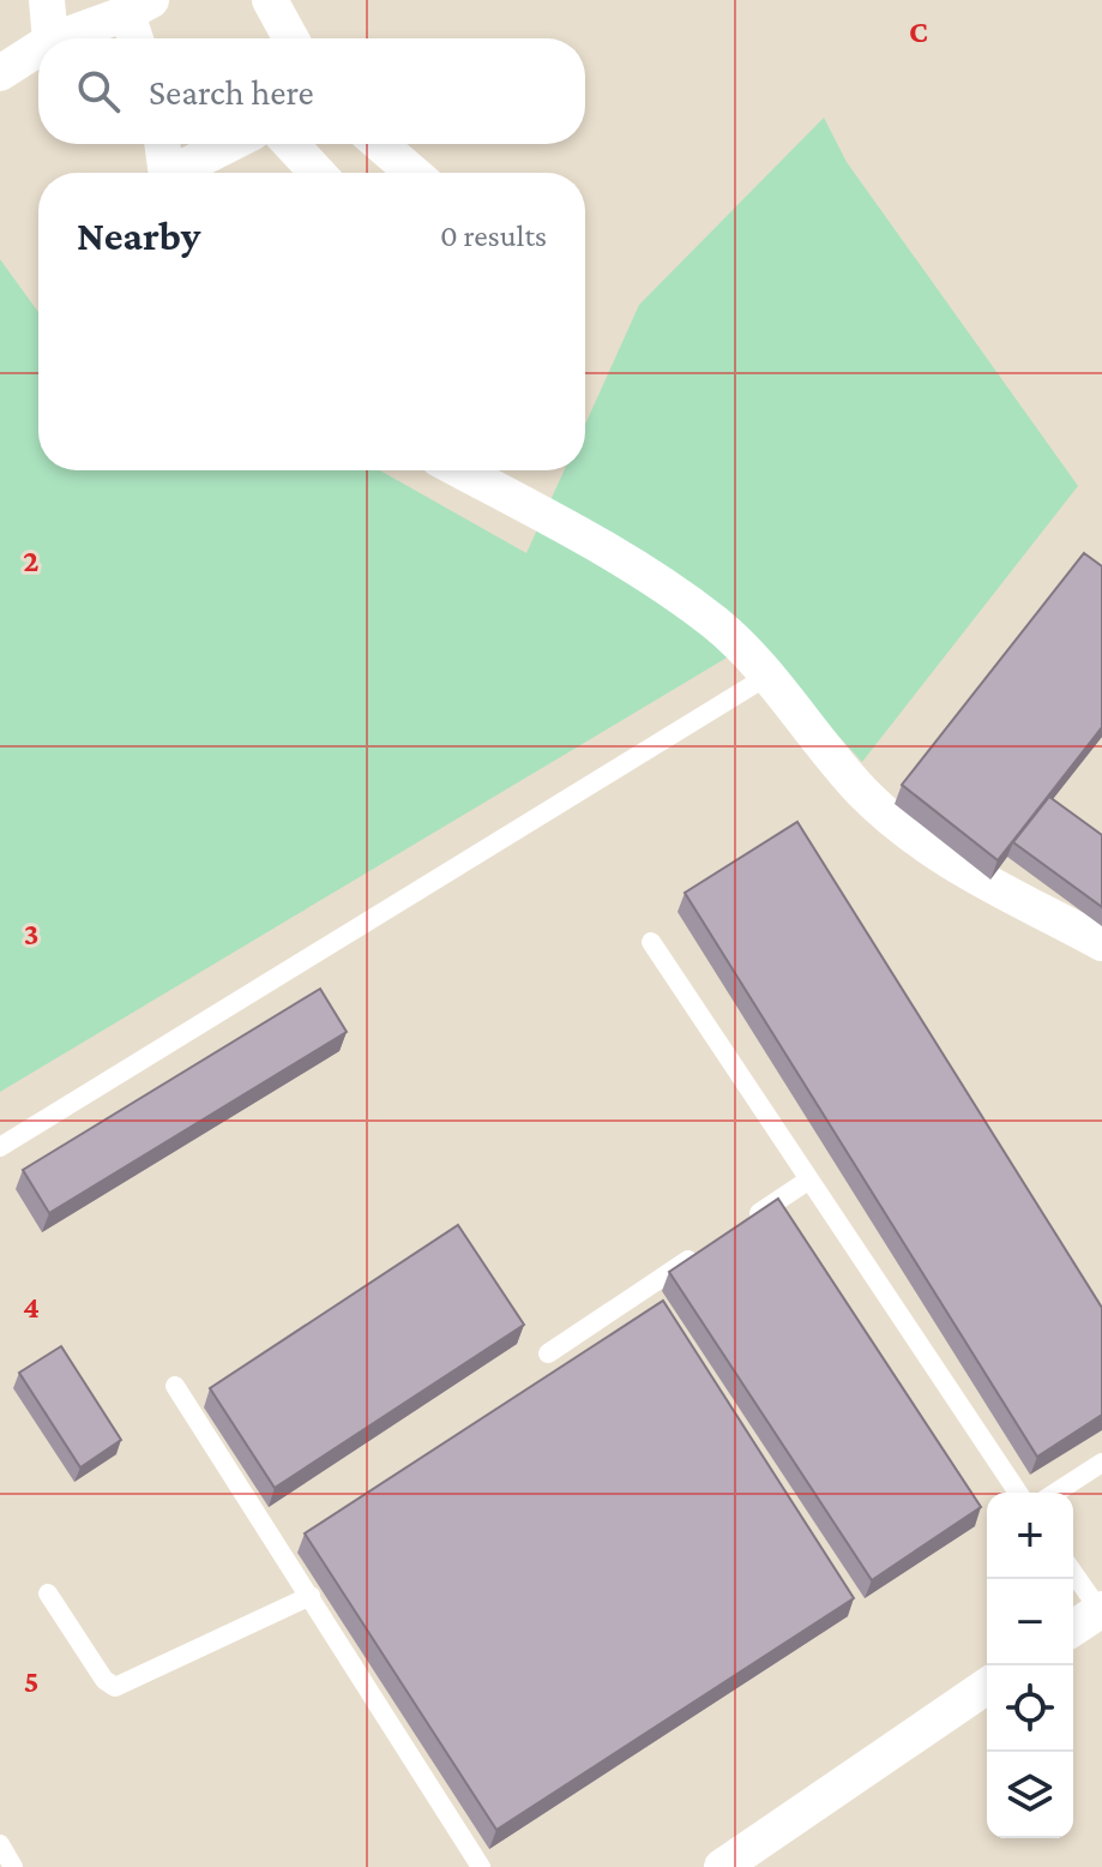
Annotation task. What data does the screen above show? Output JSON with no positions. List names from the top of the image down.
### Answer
{
  "page": {
    "search": "Search here",
    "heading": ["Nearby", "0 results"],
    "map_buttons": ["+", "−"]
  },
  "grid": {
    "columns": ["C"],
    "rows": [
      "2",
      "3",
      "4",
      "5"
    ]
  }
}
